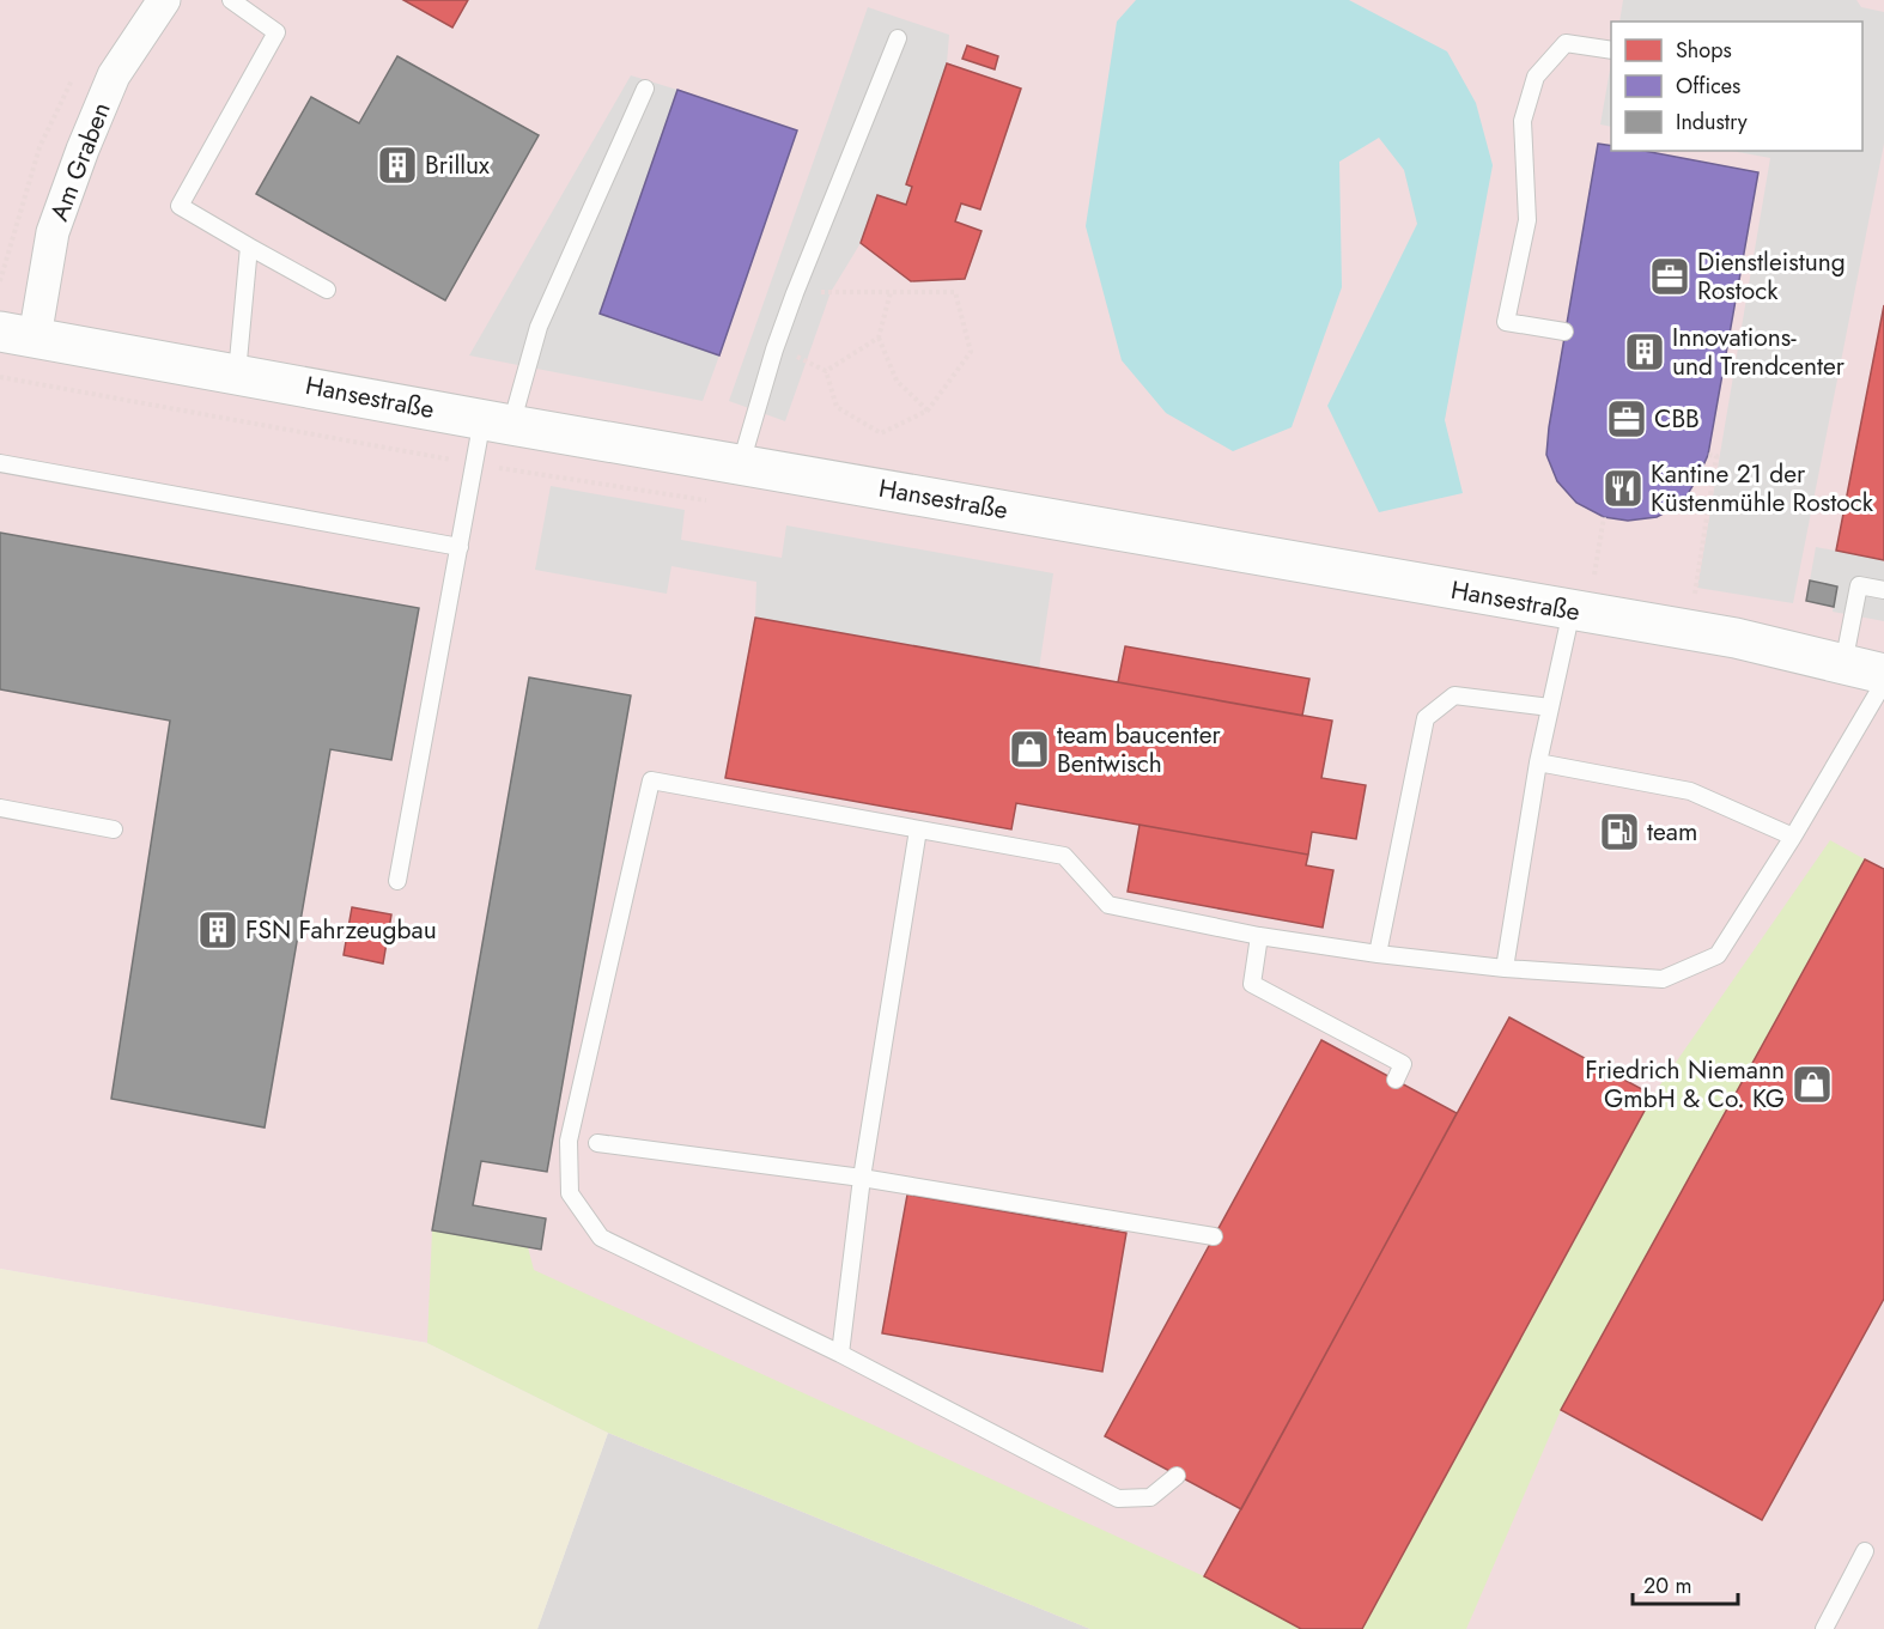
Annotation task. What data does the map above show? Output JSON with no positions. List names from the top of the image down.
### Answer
{
  "streets": {
    "street": ["Am Graben", "Hansestraße"]
  },
  "crossings": [
    ["Am Graben", "Hansestraße"]
  ],
  "places": {
    "building": ["Brillux", "Innovations- und Trendcenter", "FSN Fahrzeugbau"],
    "office": ["Dienstleistung Rostock", "CBB"],
    "restaurant": ["Kantine 21 der Küstenmühle Rostock"],
    "shop": ["team baucenter Bentwisch", "Friedrich Niemann GmbH & Co. KG"],
    "fuel station": ["team"]
  },
  "legend": ["Shops", "Offices", "Industry"],
  "scale_bar": "20 m"
}
